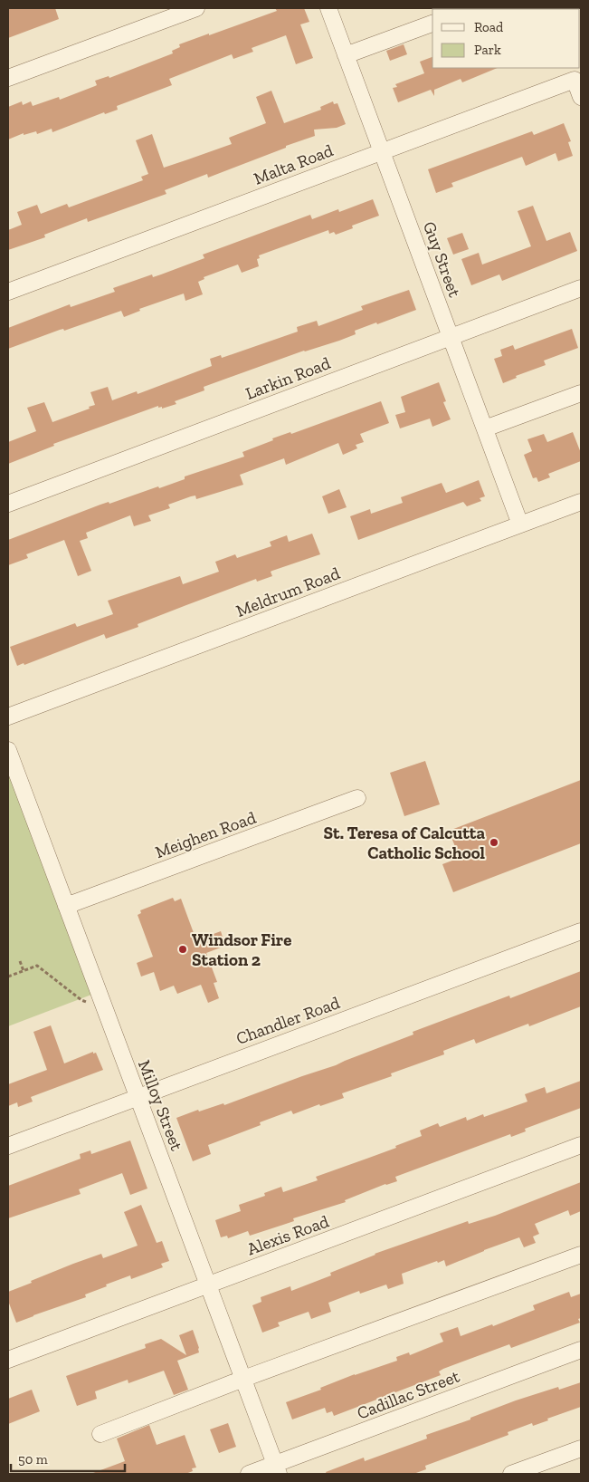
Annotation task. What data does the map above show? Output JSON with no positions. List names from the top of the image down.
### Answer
{
  "streets": {
    "street": [
      "Malta Road",
      "Guy Street",
      "Larkin Road",
      "Meldrum Road",
      "Meighen Road",
      "Chandler Road",
      "Milloy Street",
      "Alexis Road",
      "Cadillac Street"
    ]
  },
  "crossings": [
    ["Malta Road", "Guy Street"],
    ["Guy Street", "Larkin Road"],
    ["Guy Street", "Meldrum Road"],
    ["Meighen Road", "Milloy Street"],
    ["Chandler Road", "Milloy Street"],
    ["Milloy Street", "Alexis Road"],
    ["Milloy Street", "Cadillac Street"]
  ],
  "places": ["St. Teresa of Calcutta Catholic School", "Windsor Fire Station 2"],
  "legend": ["Road", "Park"],
  "scale_bar": "50 m"
}
